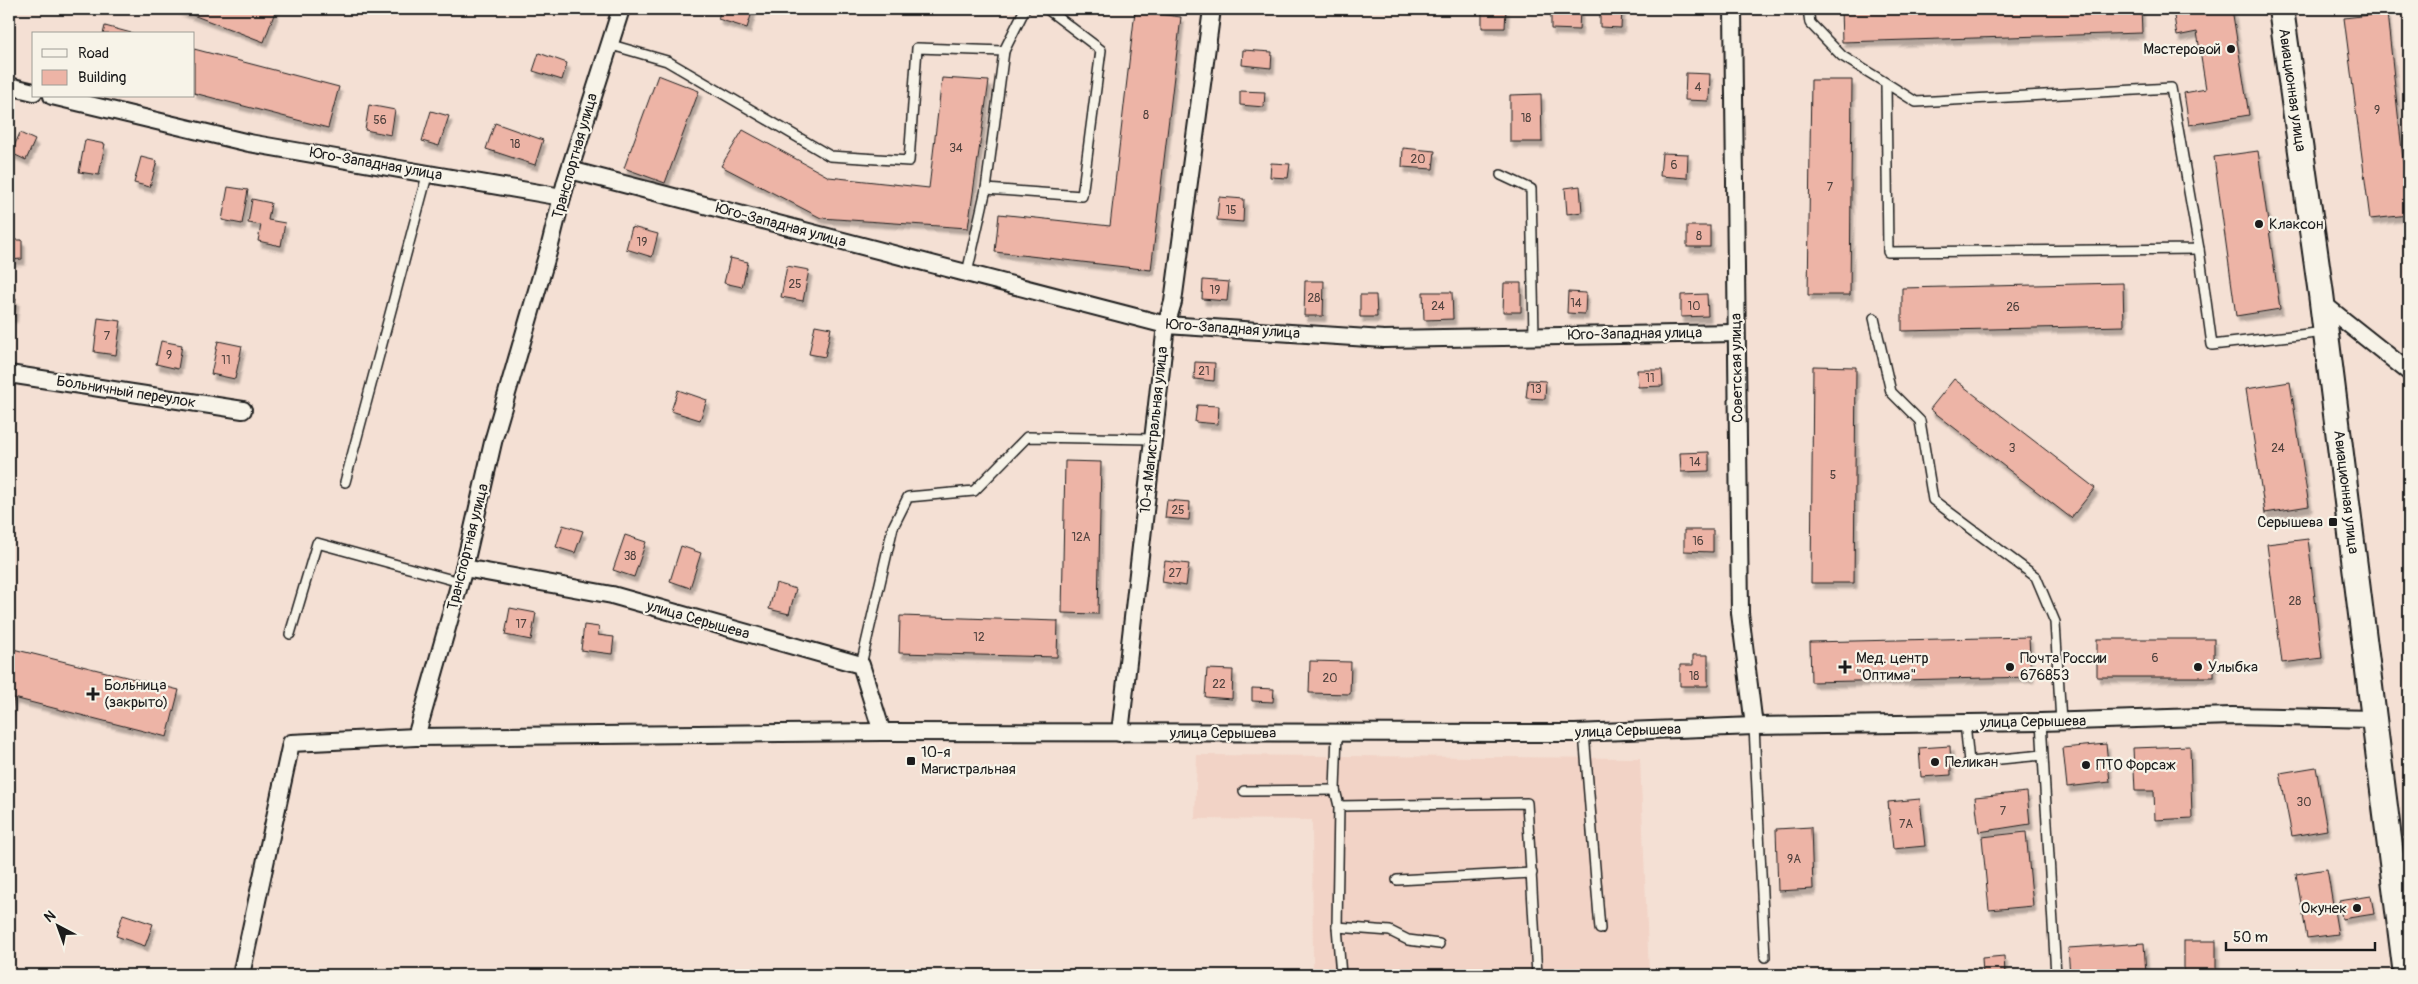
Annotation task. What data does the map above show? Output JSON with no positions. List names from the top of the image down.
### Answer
{
  "streets": {
    "street": [
      "Авиационная улица",
      "Транспортная улица",
      "Юго-Западная улица",
      "Советская улица",
      "Больничный переулок",
      "10-я Магистральная улица",
      "улица Серышева"
    ]
  },
  "crossings": [
    ["Авиационная улица", "улица Серышева"],
    ["Транспортная улица", "Юго-Западная улица"],
    ["Транспортная улица", "улица Серышева"],
    ["Юго-Западная улица", "Советская улица"],
    ["Юго-Западная улица", "10-я Магистральная улица"],
    ["Советская улица", "улица Серышева"],
    ["10-я Магистральная улица", "улица Серышева"]
  ],
  "places": {
    "other": [
      "Мастеровой",
      "Клаксон",
      "Почта России 676853",
      "Улыбка",
      "Пеликан",
      "ПТО Форсаж",
      "Окунек"
    ],
    "transit": ["Серышева", "10-я Магистральная"],
    "health": ["Мед. центр \"Оптима\"", "Больница (закрыто)"]
  },
  "house_numbers": [
    "4",
    "9",
    "8",
    "18",
    "56",
    "18",
    "34",
    "20",
    "6",
    "7",
    "15",
    "8",
    "19",
    "25",
    "19",
    "28",
    "14",
    "24",
    "10",
    "26",
    "7",
    "9",
    "11",
    "21",
    "11",
    "13",
    "3",
    "24",
    "14",
    "5",
    "25",
    "12А",
    "16",
    "38",
    "27",
    "28",
    "17",
    "12",
    "6",
    "18",
    "20",
    "22",
    "30",
    "7",
    "7А",
    "9А"
  ],
  "legend": ["Road", "Building"],
  "scale_bar": "50 m",
  "north": "top left"
}
